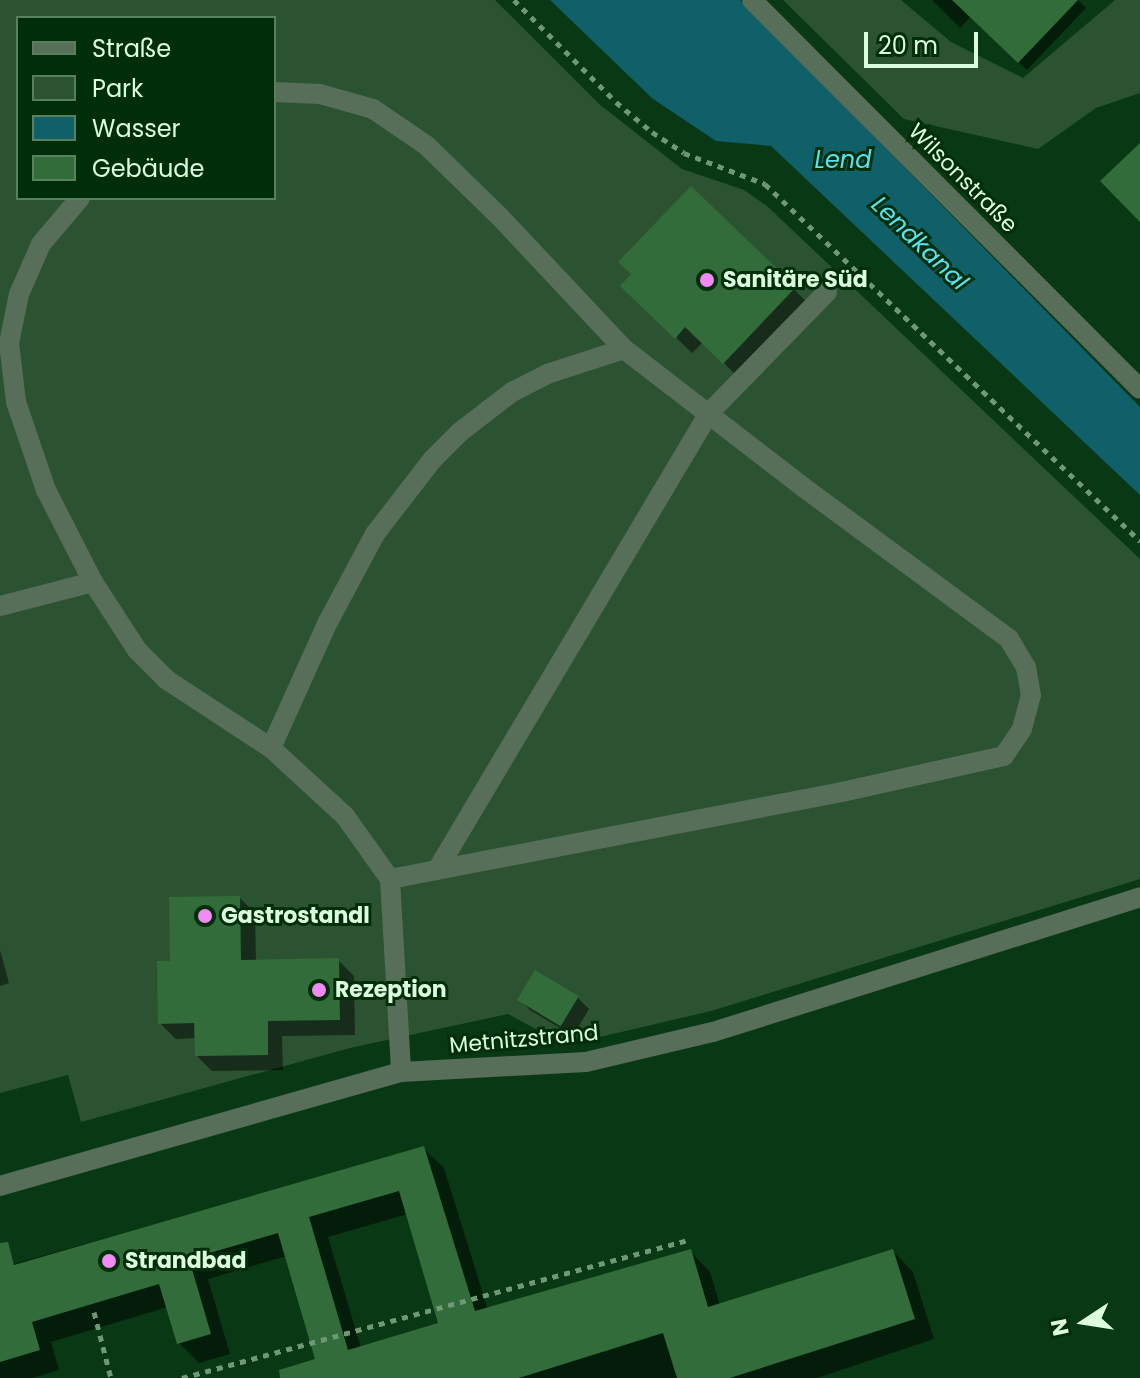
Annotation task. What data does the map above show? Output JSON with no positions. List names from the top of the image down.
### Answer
{
  "streets": {
    "street": ["Wilsonstraße", "Metnitzstrand"]
  },
  "water": ["Lend", "Lendkanal"],
  "places": [
    "Sanitäre Süd",
    "Gastrostandl",
    "Rezeption",
    "Strandbad"
  ],
  "legend": [
    "Straße",
    "Park",
    "Wasser",
    "Gebäude"
  ],
  "scale_bar": "20 m",
  "north": "left"
}
